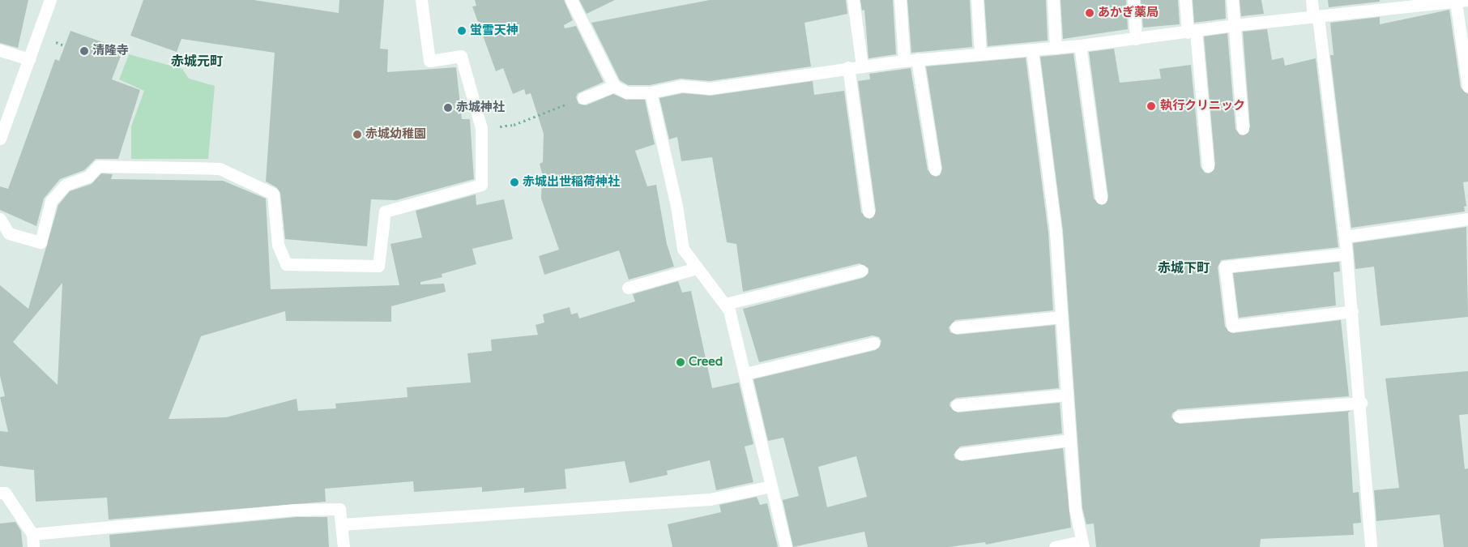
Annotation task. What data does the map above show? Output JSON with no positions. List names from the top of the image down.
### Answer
{
  "districts": ["赤城元町", "赤城下町"],
  "places": [
    "あかぎ薬局",
    "蛍雪天神",
    "清隆寺",
    "執行クリニック",
    "赤城神社",
    "赤城幼稚園",
    "赤城出世稲荷神社",
    "Creed"
  ]
}
